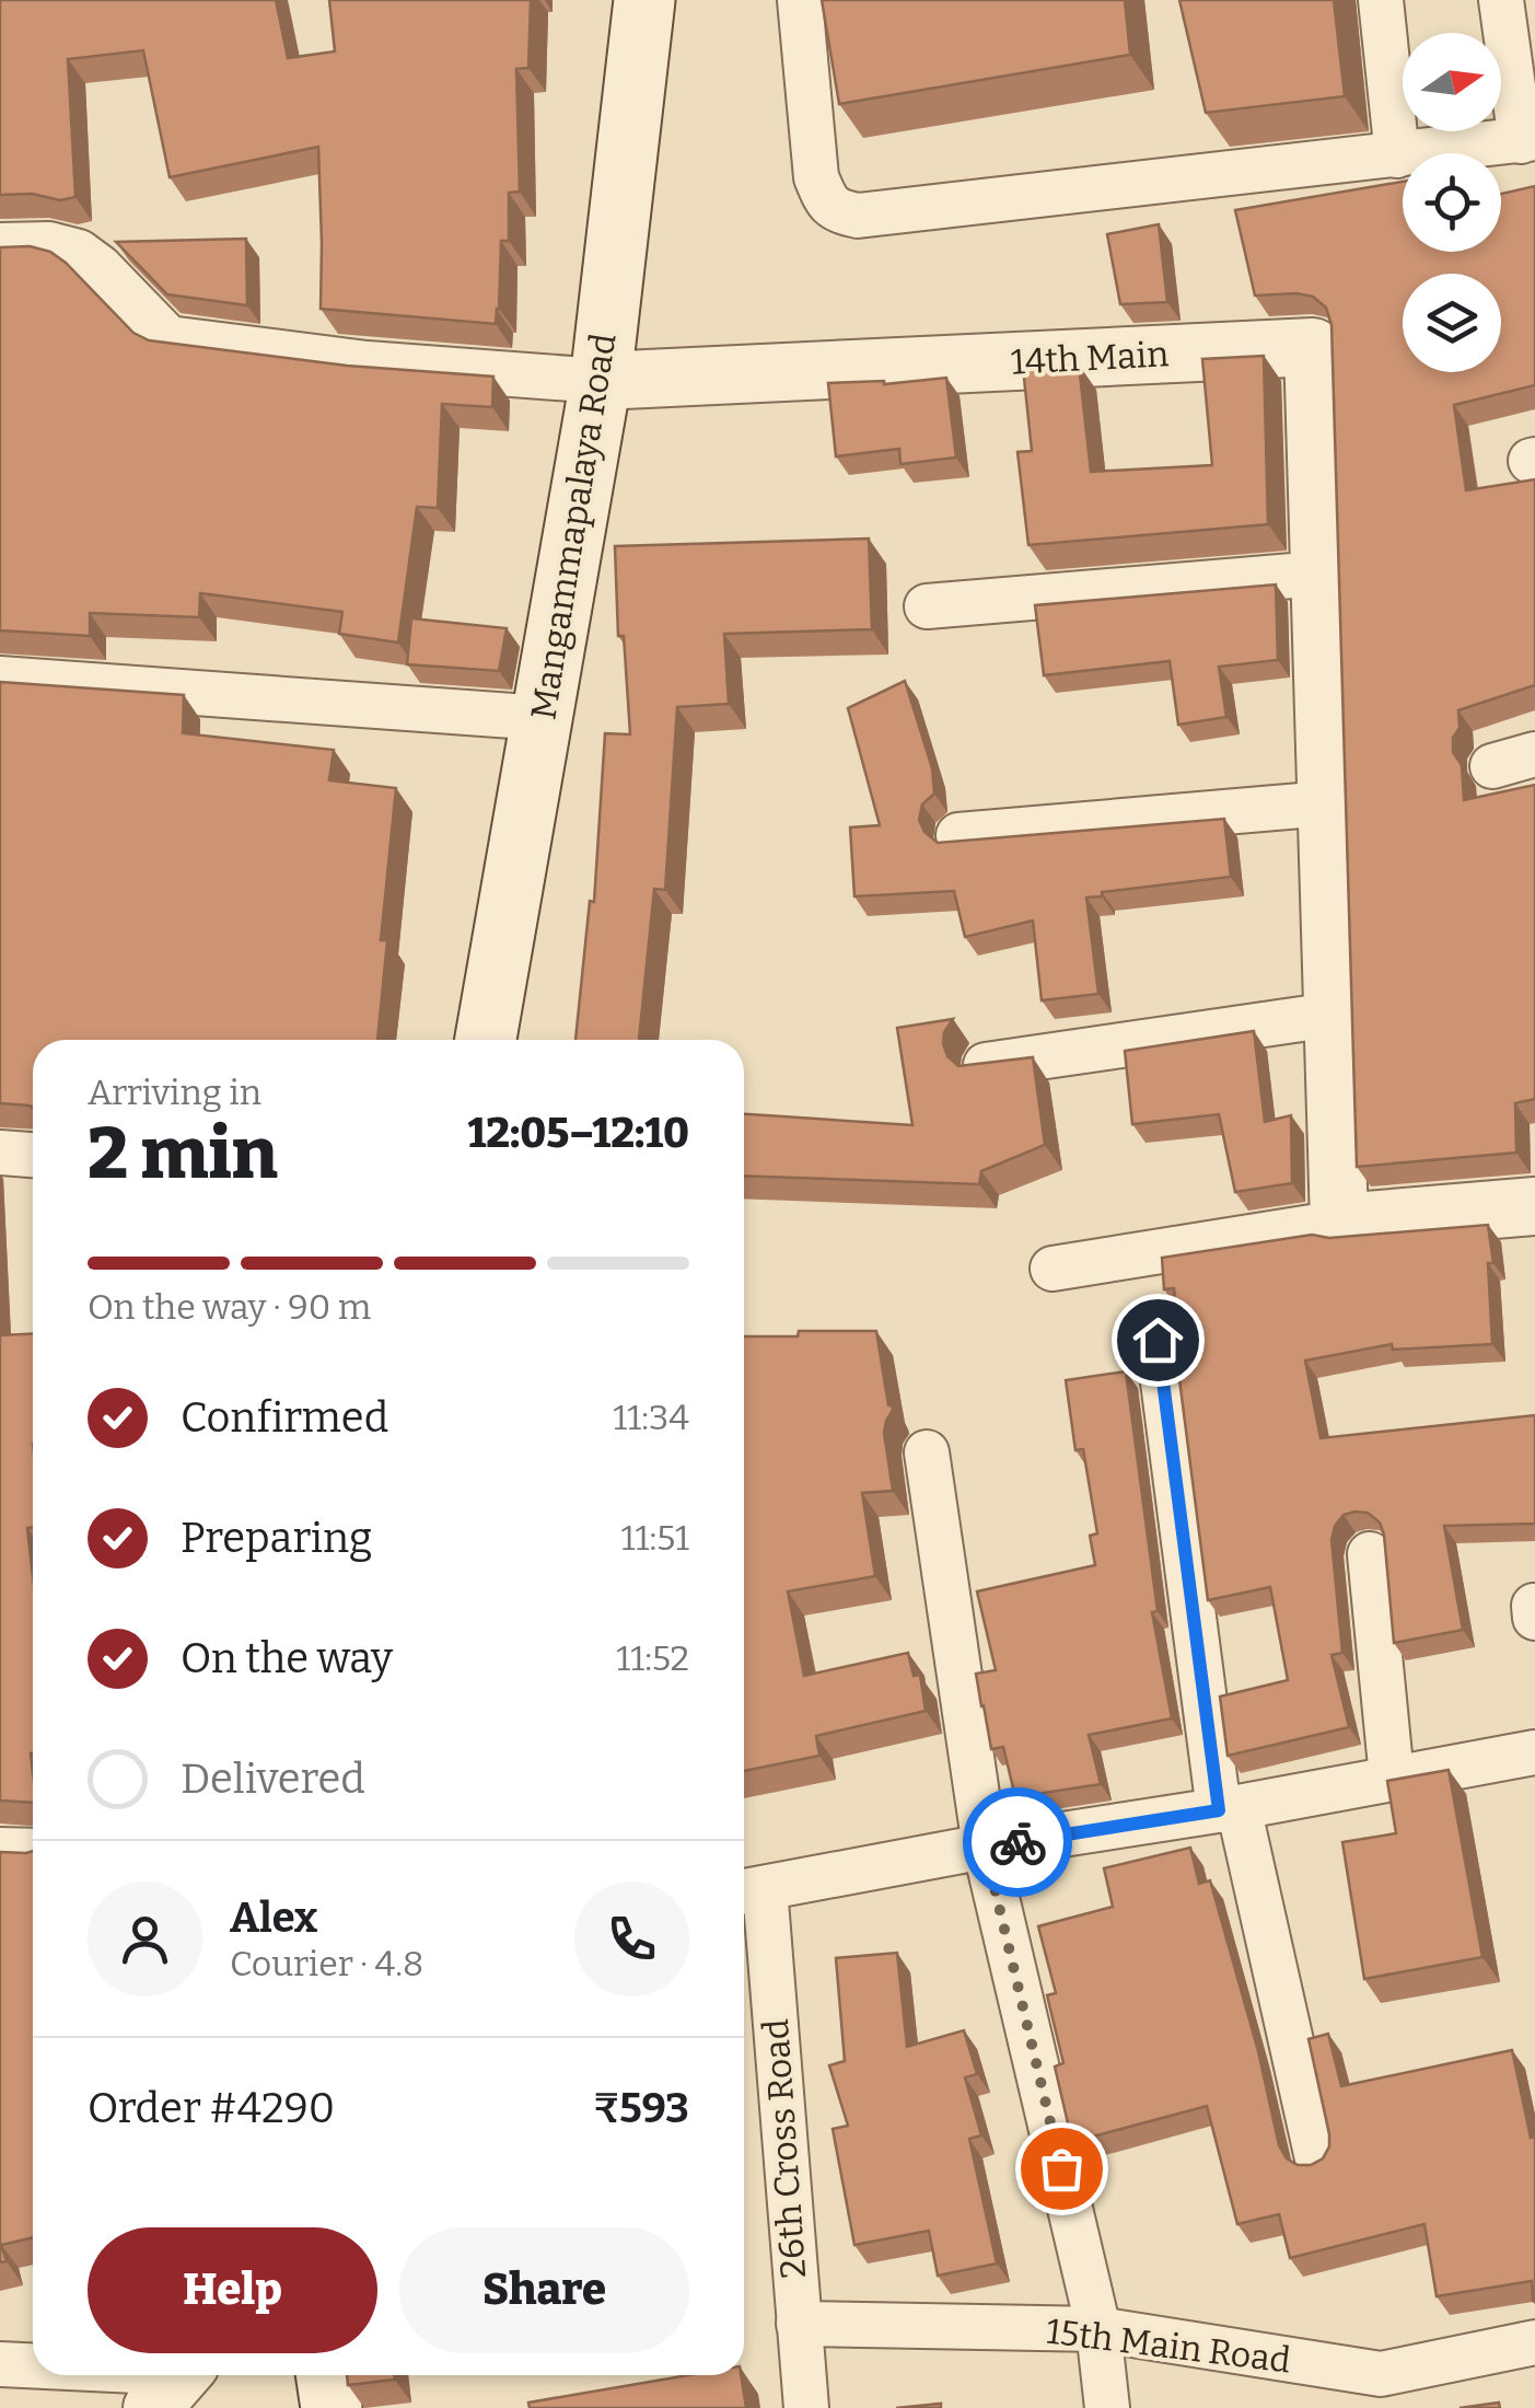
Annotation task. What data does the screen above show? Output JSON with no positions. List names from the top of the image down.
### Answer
{
  "streets": {
    "main road": ["Mangammapalaya Road"],
    "street": ["14th Main", "26th Cross Road", "15th Main Road"]
  },
  "crossings": [
    ["14th Main", "Mangammapalaya Road"],
    ["26th Cross Road", "15th Main Road"]
  ],
  "north": "right",
  "page": {
    "heading": ["2 min", "Arriving in", "12:05–12:10"],
    "panel": [
      "Alex",
      "Courier · 4.8",
      "Order #4290",
      "₹593"
    ],
    "bar": "On the way · 90 m",
    "list": [
      ["Confirmed", "11:34"],
      ["Preparing", "11:51"],
      ["On the way", "11:52"],
      "Delivered"
    ],
    "buttons": ["Help", "Share"]
  }
}
